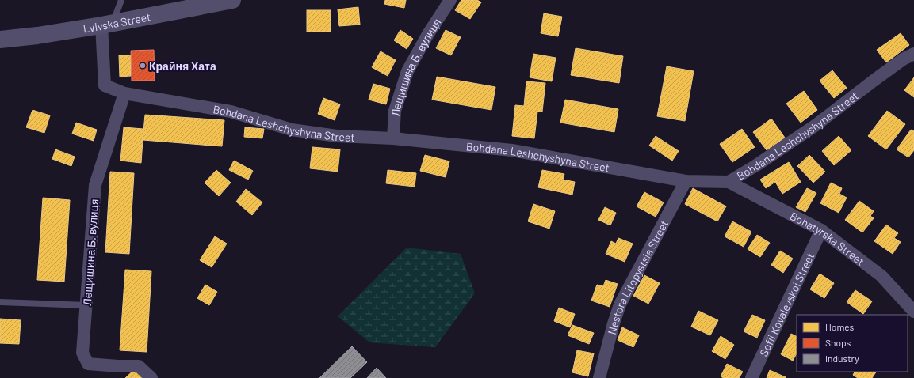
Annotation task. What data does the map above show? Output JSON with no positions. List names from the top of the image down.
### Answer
{
  "streets": {
    "main road": ["Lvivska Street"],
    "street": [
      "Лещишина Б. вулиця",
      "Bohdana Leshchyshyna Street",
      "Bohatyrska Street",
      "Nestora Litopystsia Street",
      "Sofii Kovalevskoi Street"
    ]
  },
  "crossings": [
    ["Lvivska Street", "Bohdana Leshchyshyna Street"],
    ["Лещишина Б. вулиця", "Bohdana Leshchyshyna Street"],
    ["Bohdana Leshchyshyna Street", "Bohatyrska Street"],
    ["Bohdana Leshchyshyna Street", "Nestora Litopystsia Street"],
    ["Bohatyrska Street", "Sofii Kovalevskoi Street"]
  ],
  "places": ["Крайня Хата"],
  "legend": ["Homes", "Shops", "Industry"]
}
